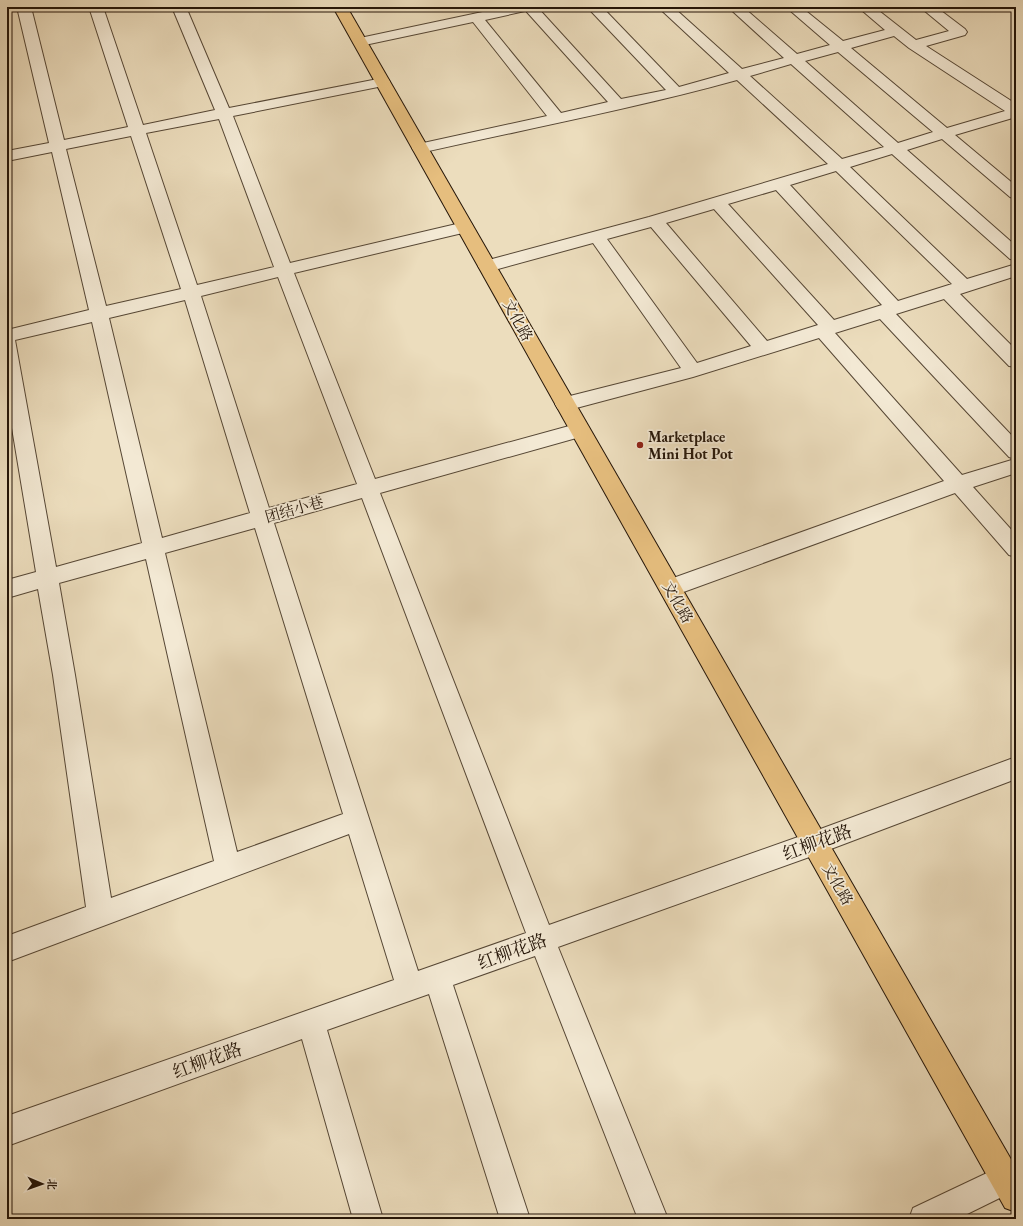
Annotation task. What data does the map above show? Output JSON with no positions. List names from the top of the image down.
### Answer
{
  "streets": {
    "main road": ["文化路"],
    "street": ["团结小巷", "红柳花路"]
  },
  "crossings": [
    ["文化路", "团结小巷"],
    ["文化路", "红柳花路"]
  ],
  "places": ["Marketplace Mini Hot Pot"],
  "north": "right"
}
